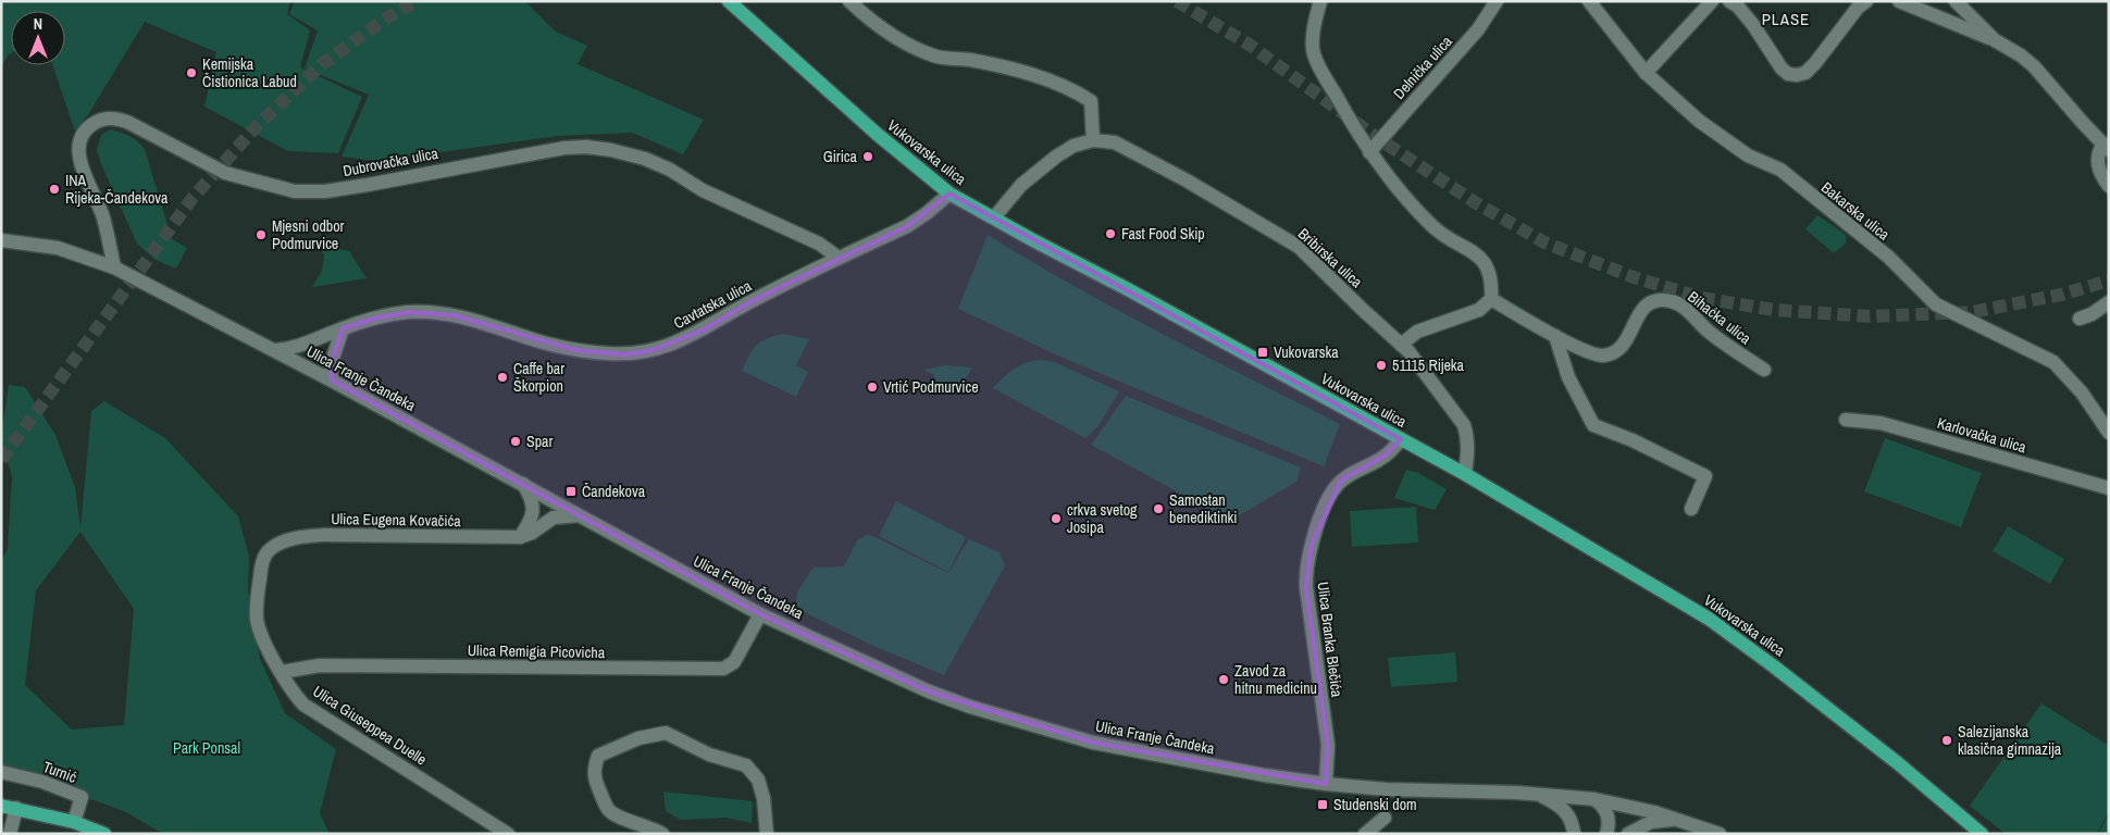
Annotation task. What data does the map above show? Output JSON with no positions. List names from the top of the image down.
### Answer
{
  "streets": {
    "main road": ["Vukovarska ulica"],
    "street": [
      "Delnička ulica",
      "Dubrovačka ulica",
      "Bakarska ulica",
      "Bribirska ulica",
      "Cavtatska ulica",
      "Bihaćka ulica",
      "Ulica Franje Čandeka",
      "Karlovačka ulica",
      "Ulica Eugena Kovačića",
      "Ulica Branka Blečića",
      "Ulica Remigia Picovicha",
      "Ulica Giuseppea Duelle",
      "Turnić"
    ]
  },
  "crossings": [
    ["Vukovarska ulica", "Bribirska ulica"],
    ["Vukovarska ulica", "Cavtatska ulica"],
    ["Vukovarska ulica", "Ulica Branka Blečića"],
    ["Dubrovačka ulica", "Cavtatska ulica"],
    ["Dubrovačka ulica", "Ulica Franje Čandeka"],
    ["Cavtatska ulica", "Ulica Franje Čandeka"],
    ["Ulica Franje Čandeka", "Ulica Eugena Kovačića"],
    ["Ulica Franje Čandeka", "Ulica Branka Blečića"],
    ["Ulica Franje Čandeka", "Ulica Remigia Picovicha"],
    ["Ulica Eugena Kovačića", "Ulica Giuseppea Duelle"],
    ["Ulica Remigia Picovicha", "Ulica Giuseppea Duelle"]
  ],
  "districts": ["PLASE"],
  "parks": ["Park Ponsal"],
  "places": {
    "other": [
      "Kemijska Čistionica Labud",
      "Girica",
      "INA Rijeka-Čandekova",
      "Fast Food Skip",
      "Mjesni odbor Podmurvice",
      "51115 Rijeka",
      "Caffe bar Škorpion",
      "Vrtić Podmurvice",
      "Spar",
      "Samostan benediktinki",
      "crkva svetog Josipa",
      "Zavod za hitnu medicinu",
      "Salezijanska klasična gimnazija"
    ],
    "transit": ["Vukovarska", "Čandekova", "Studenski dom"]
  },
  "north": "top"
}
